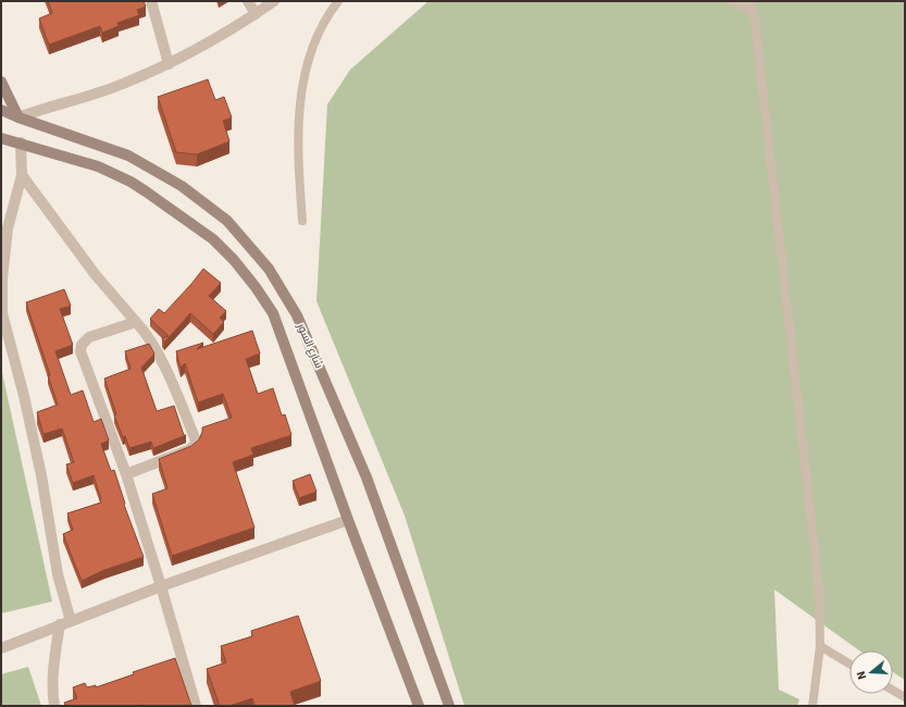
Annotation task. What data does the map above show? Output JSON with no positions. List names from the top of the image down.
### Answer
{
  "streets": {
    "main road": ["شارع السور"]
  },
  "north": "left"
}
